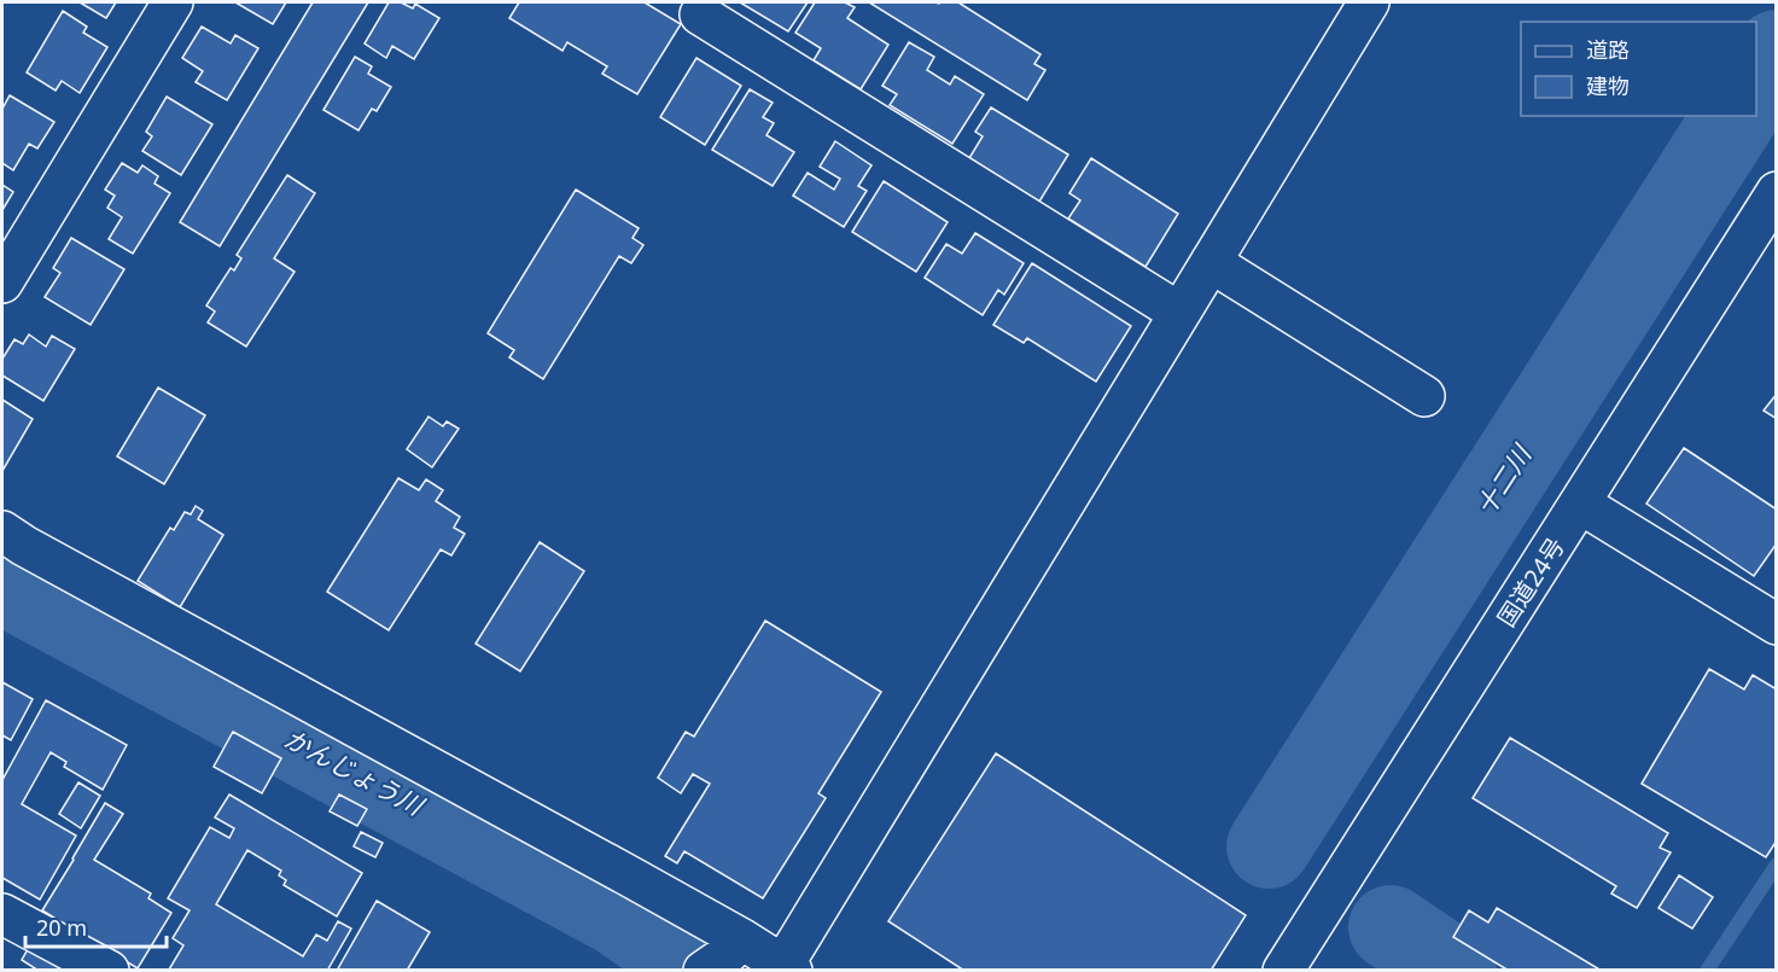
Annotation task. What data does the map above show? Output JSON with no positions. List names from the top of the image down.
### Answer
{
  "streets": {
    "main road": ["国道24号"]
  },
  "water": ["十二川", "かんじょう川"],
  "legend": ["道路", "建物"],
  "scale_bar": "20 m"
}
